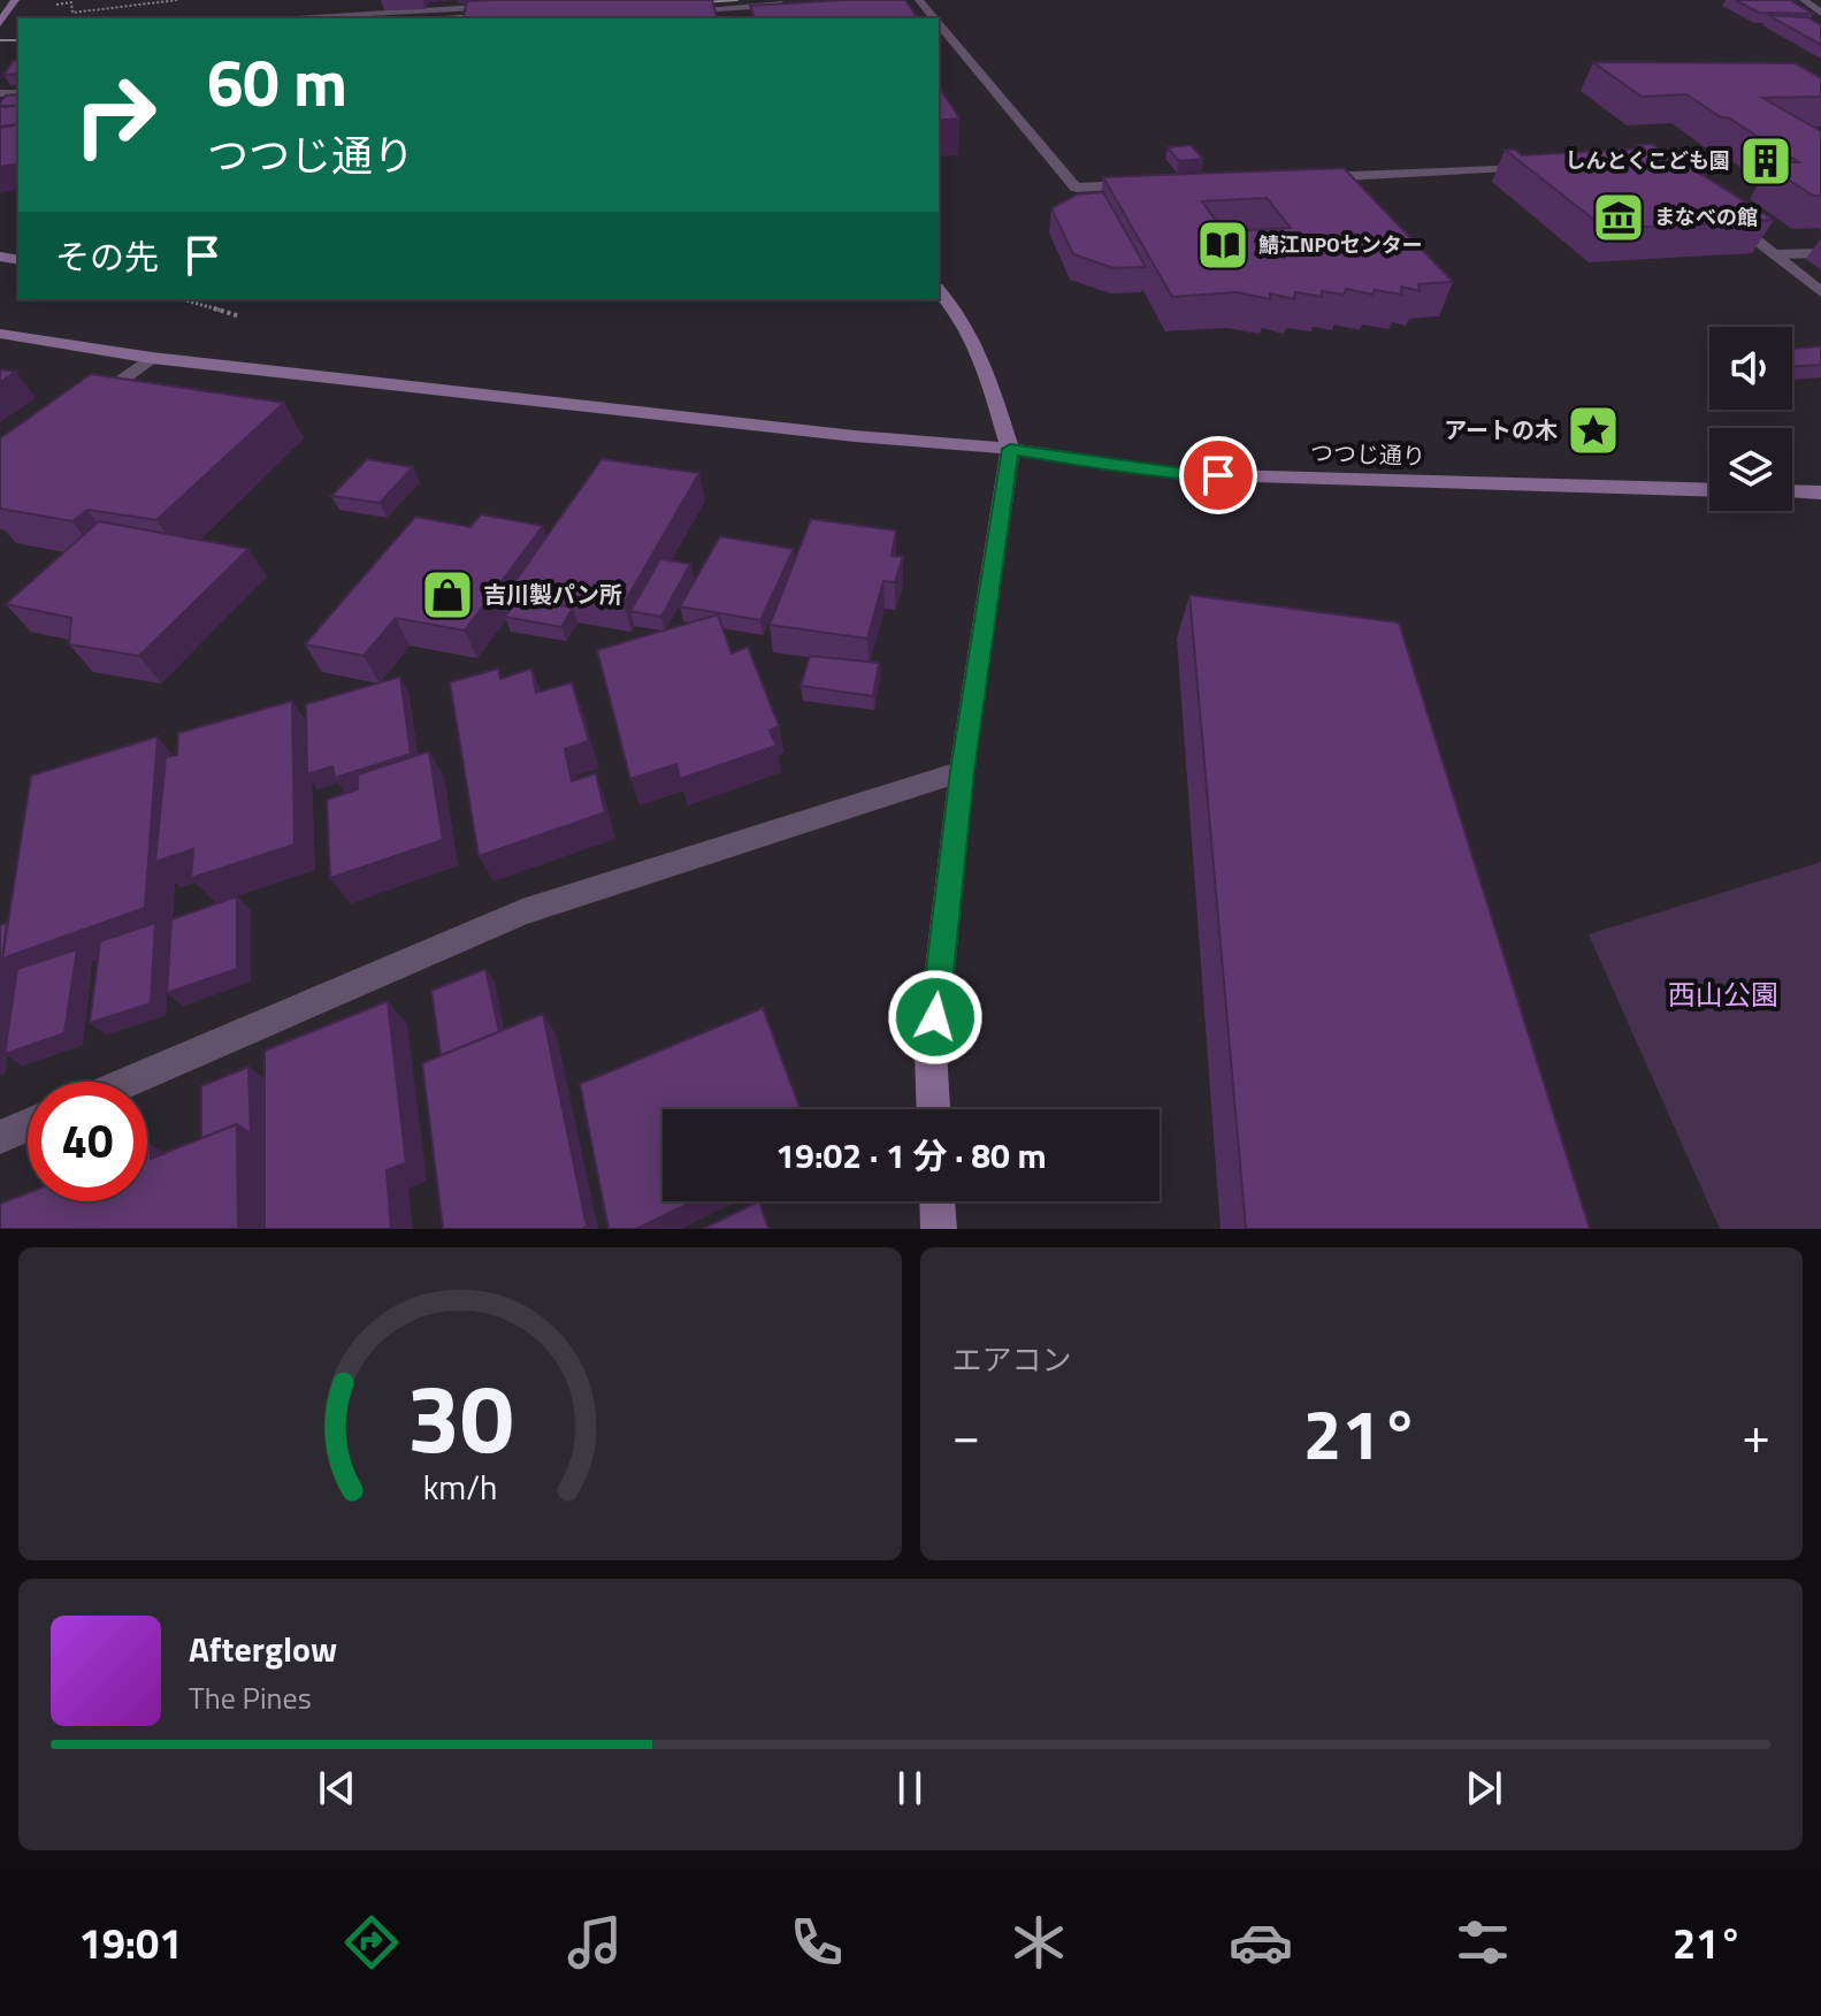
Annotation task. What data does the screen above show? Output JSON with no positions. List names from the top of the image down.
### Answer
{
  "streets": {
    "street": ["つつじ通り"]
  },
  "parks": ["西山公園"],
  "places": {
    "building": ["しんとくこども園"],
    "museum": ["まなべの館"],
    "library": ["鯖江NPOセンター"],
    "place": ["アートの木"],
    "shop": ["吉川製パン所"]
  },
  "page": {
    "turn": ["60 m", "つつじ通り"],
    "then": "その先",
    "limit": "40",
    "trip": "19:02 · 1 分 · 80 m",
    "tile": "エアコン",
    "heat": ["−", "21°", "+"],
    "song": ["Afterglow", "The Pines"],
    "tabs": ["19:01", "21°"],
    "gauge": ["30", "km/h"]
  }
}
